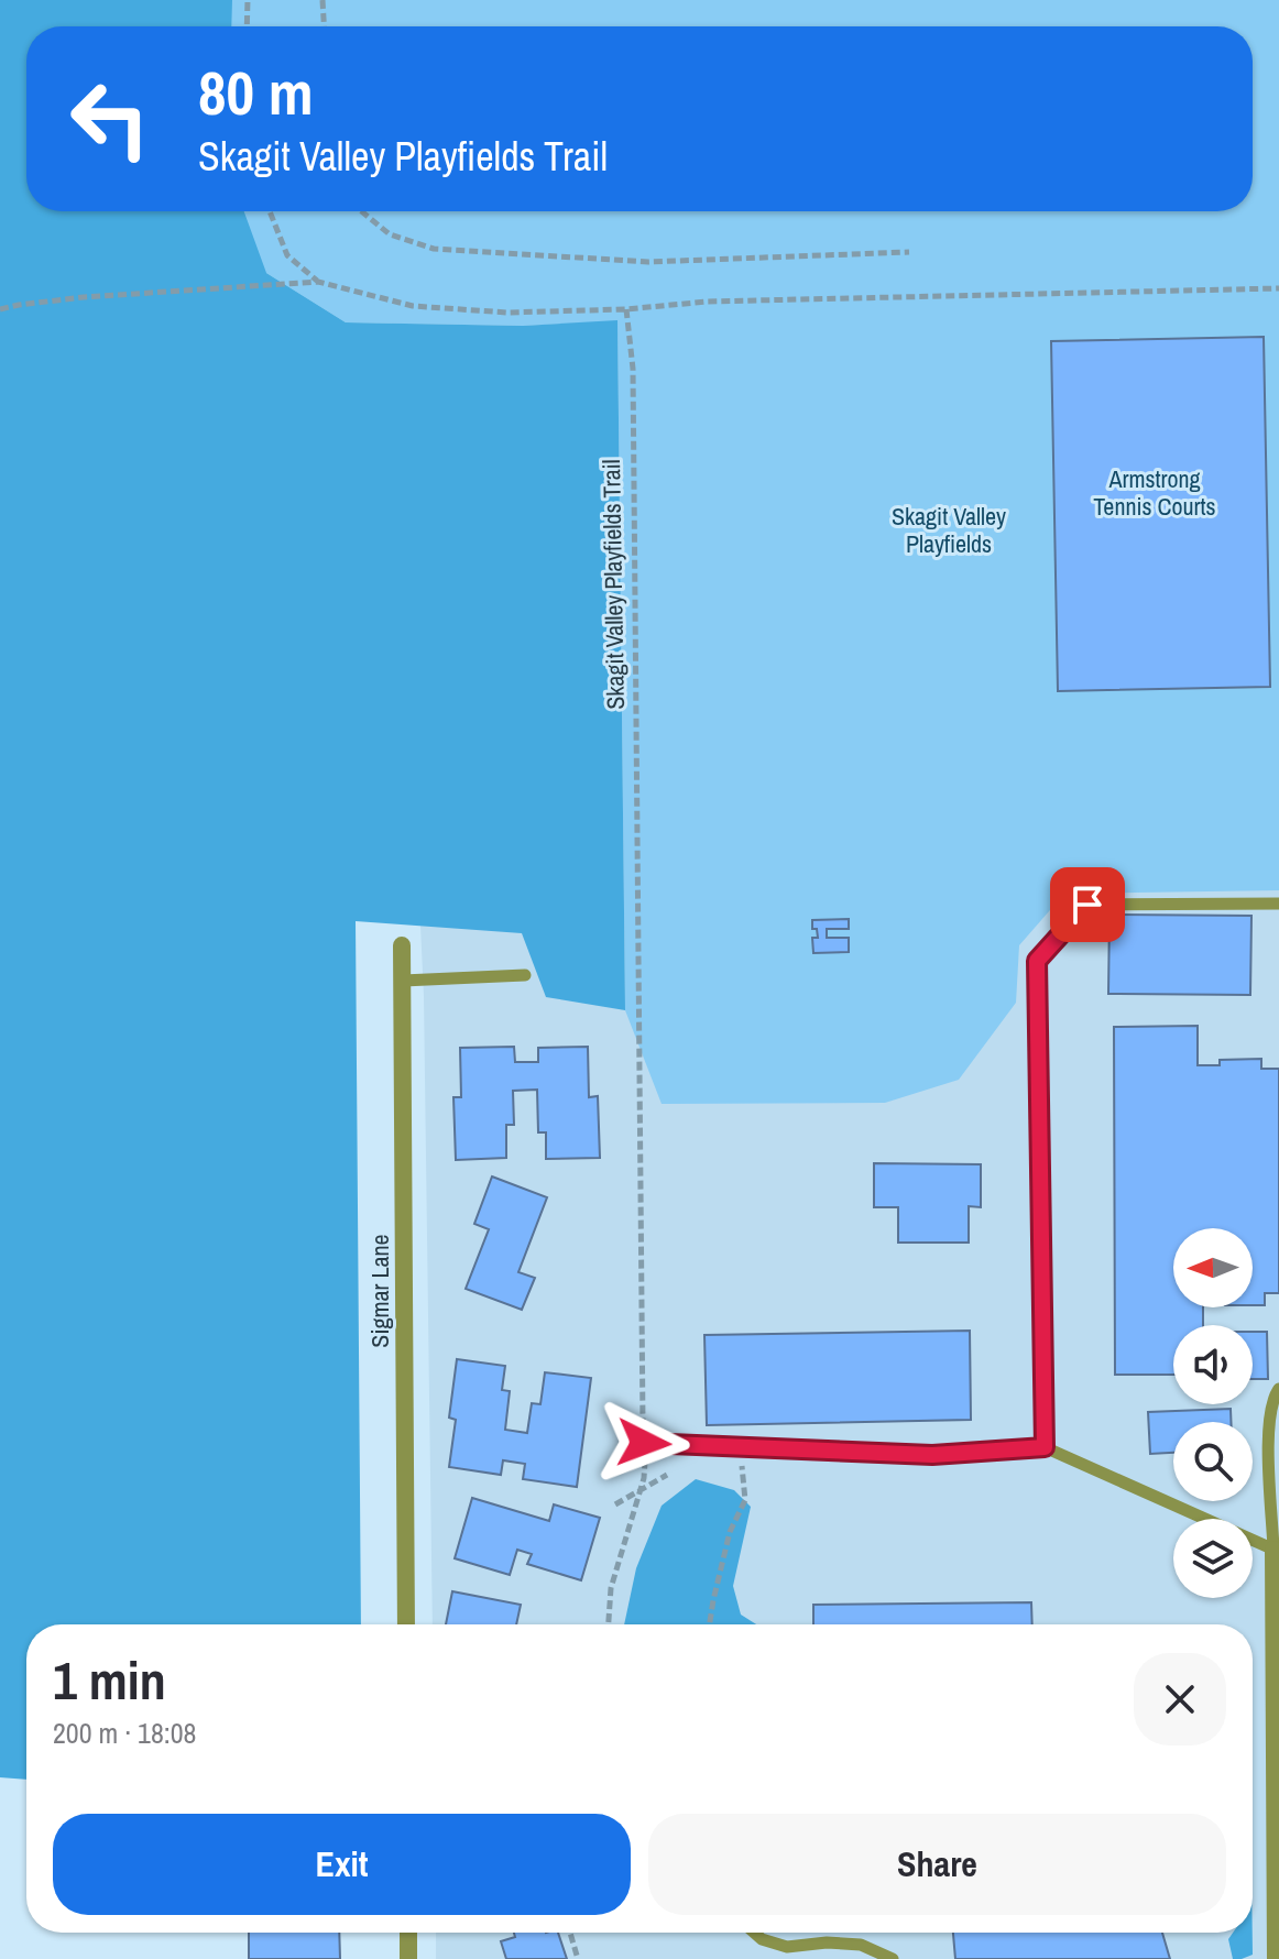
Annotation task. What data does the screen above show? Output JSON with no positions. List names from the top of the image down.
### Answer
{
  "streets": {
    "street": ["Sigmar Lane"],
    "path": ["Skagit Valley Playfields Trail"]
  },
  "parks": ["Armstrong Tennis Courts", "Skagit Valley Playfields"],
  "north": "left",
  "page": {
    "turn": ["80 m", "Skagit Valley Playfields Trail"],
    "heading": ["1 min", "200 m · 18:08"],
    "buttons": ["Exit", "Share"]
  }
}
